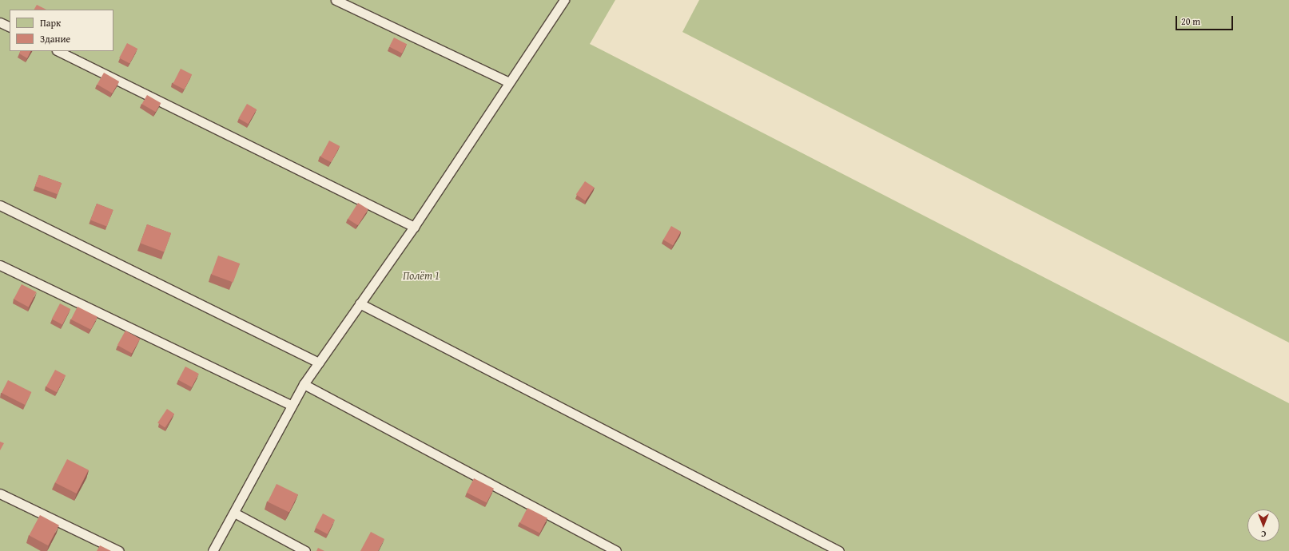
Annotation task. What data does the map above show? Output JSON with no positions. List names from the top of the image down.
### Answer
{
  "parks": ["Полёт 1"],
  "legend": ["Парк", "Здание"],
  "scale_bar": "20 m",
  "north": "bottom"
}
